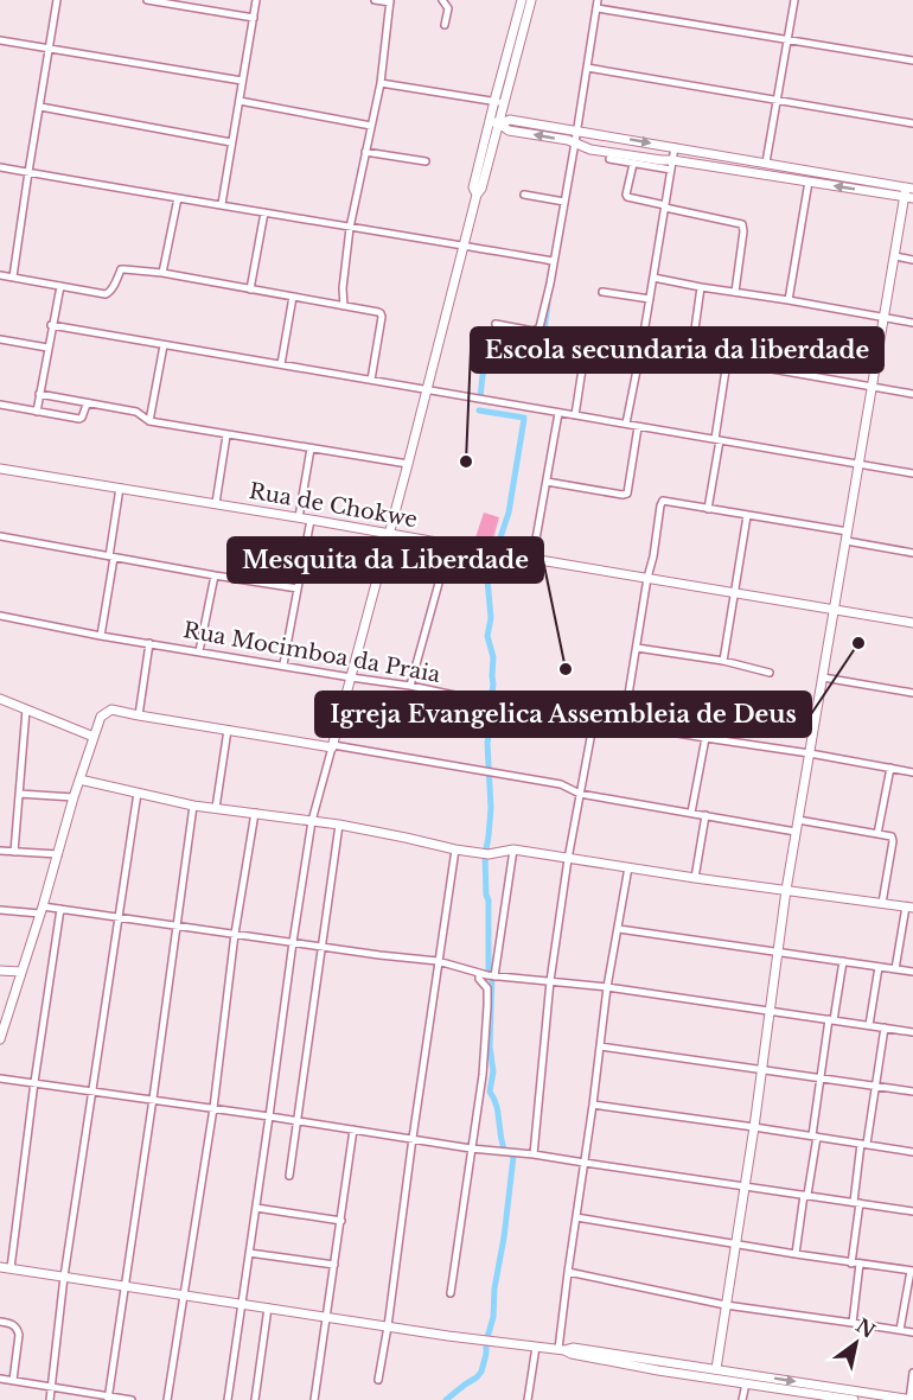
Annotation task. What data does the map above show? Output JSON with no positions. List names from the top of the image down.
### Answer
{
  "streets": {
    "street": ["Rua de Chokwe", "Rua Mocimboa da Praia"]
  },
  "places": ["Escola secundaria da liberdade", "Igreja Evangelica Assembleia de Deus", "Mesquita da Liberdade"],
  "north": "top right"
}
